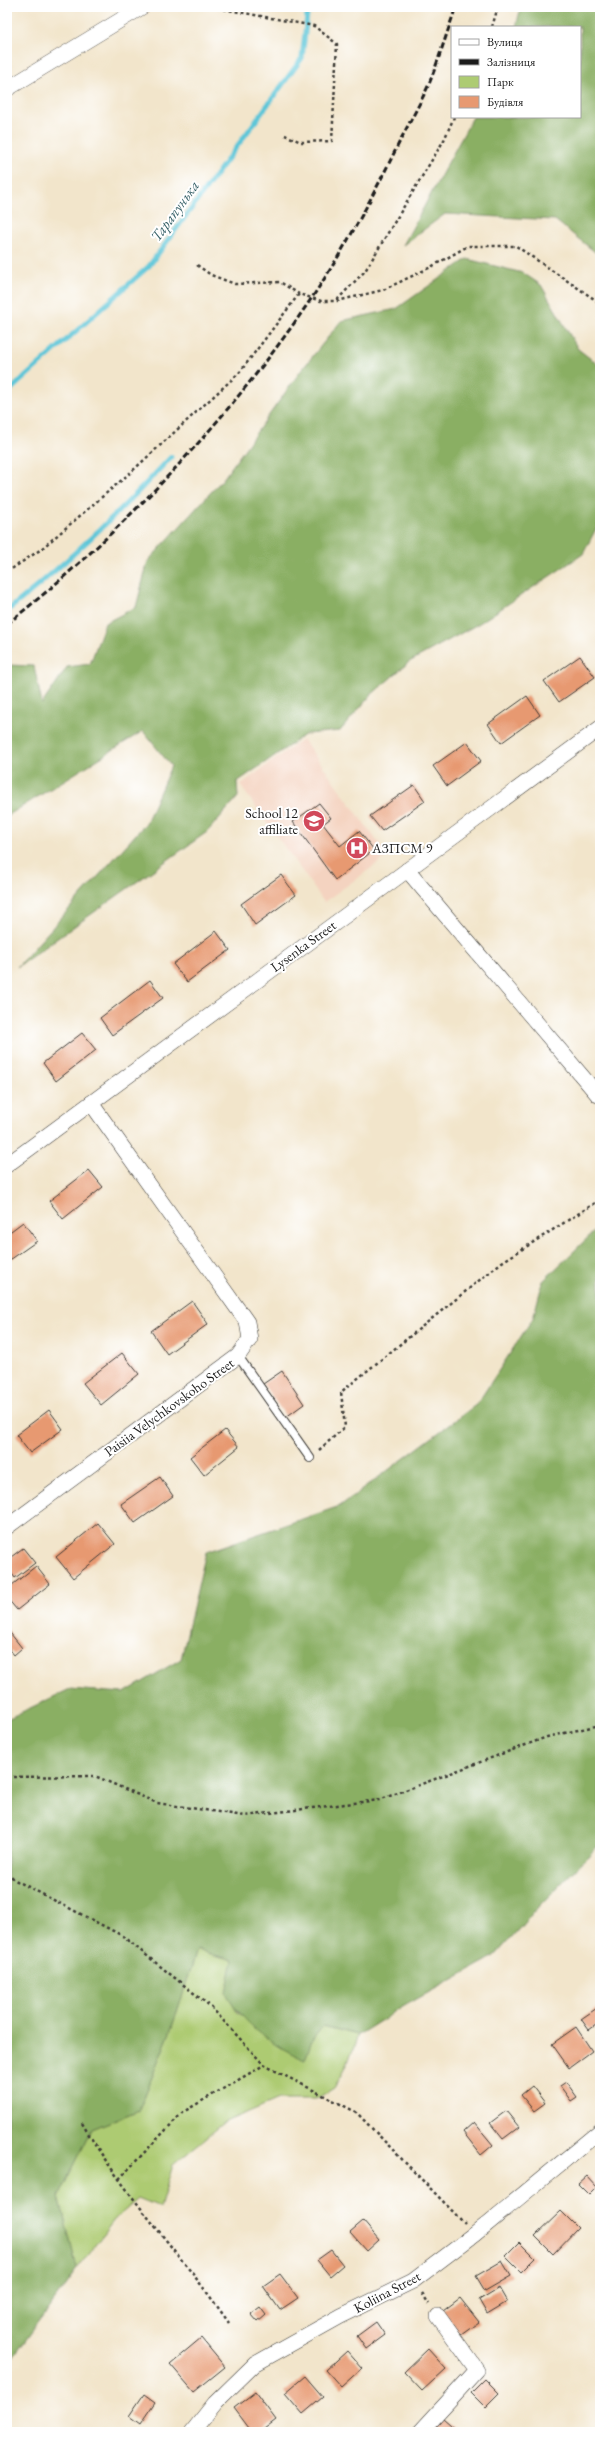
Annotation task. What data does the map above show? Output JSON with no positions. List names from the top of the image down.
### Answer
{
  "streets": {
    "street": ["Lysenka Street", "Paisiia Velychkovskoho Street", "Koliina Street"]
  },
  "crossings": [
    ["Lysenka Street", "Paisiia Velychkovskoho Street"]
  ],
  "water": ["Тарапунька"],
  "places": {
    "school or university": ["School 12 affiliate"],
    "hospital": ["АЗПСМ 9"]
  },
  "legend": [
    "Вулиця",
    "Залізниця",
    "Парк",
    "Будівля"
  ]
}
